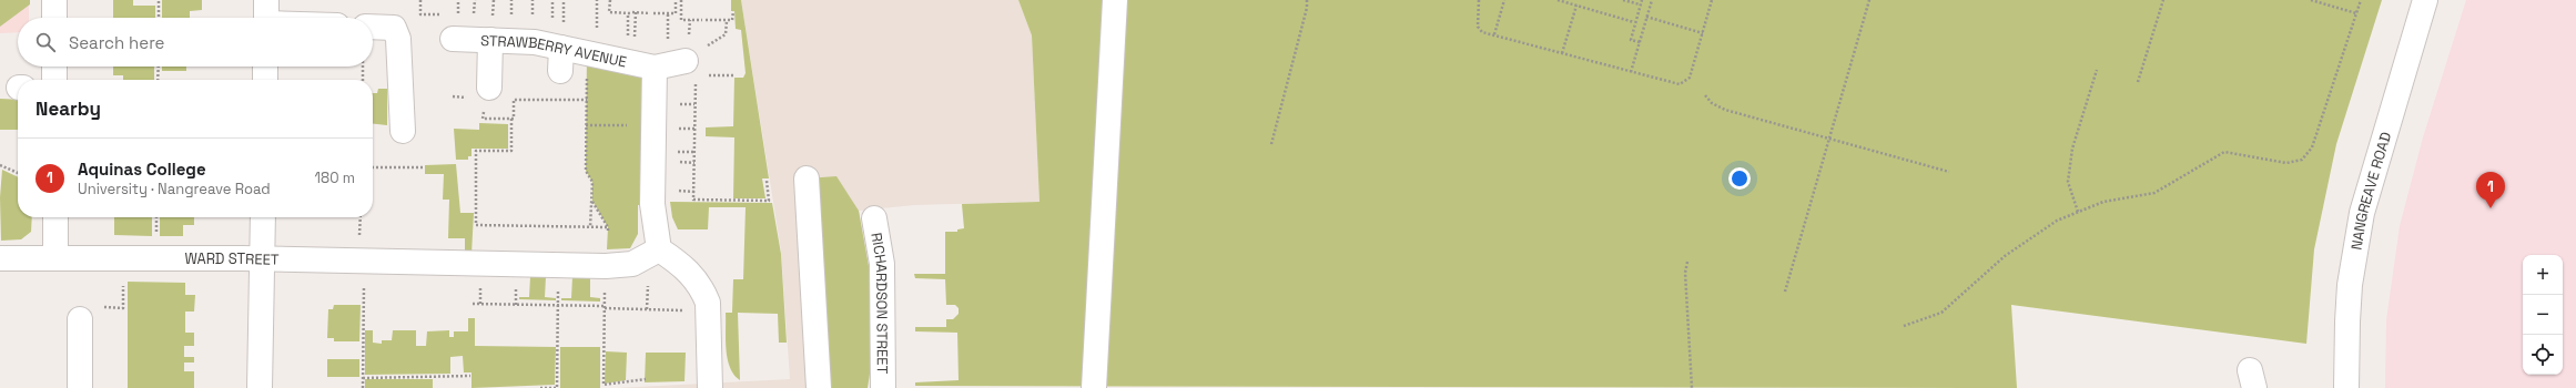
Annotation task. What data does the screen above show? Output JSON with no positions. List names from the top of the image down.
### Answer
{
  "streets": {
    "street": [
      "STRAWBERRY AVENUE",
      "NANGREAVE ROAD",
      "WARD STREET",
      "RICHARDSON STREET"
    ]
  },
  "page": {
    "search": "Search here",
    "heading": "Nearby",
    "list": [
      {
        "mark": "1",
        "name": "Aquinas College",
        "note": "University · Nangreave Road",
        "value": "180 m"
      }
    ],
    "pins": "1",
    "map_buttons": ["+", "−"]
  }
}
